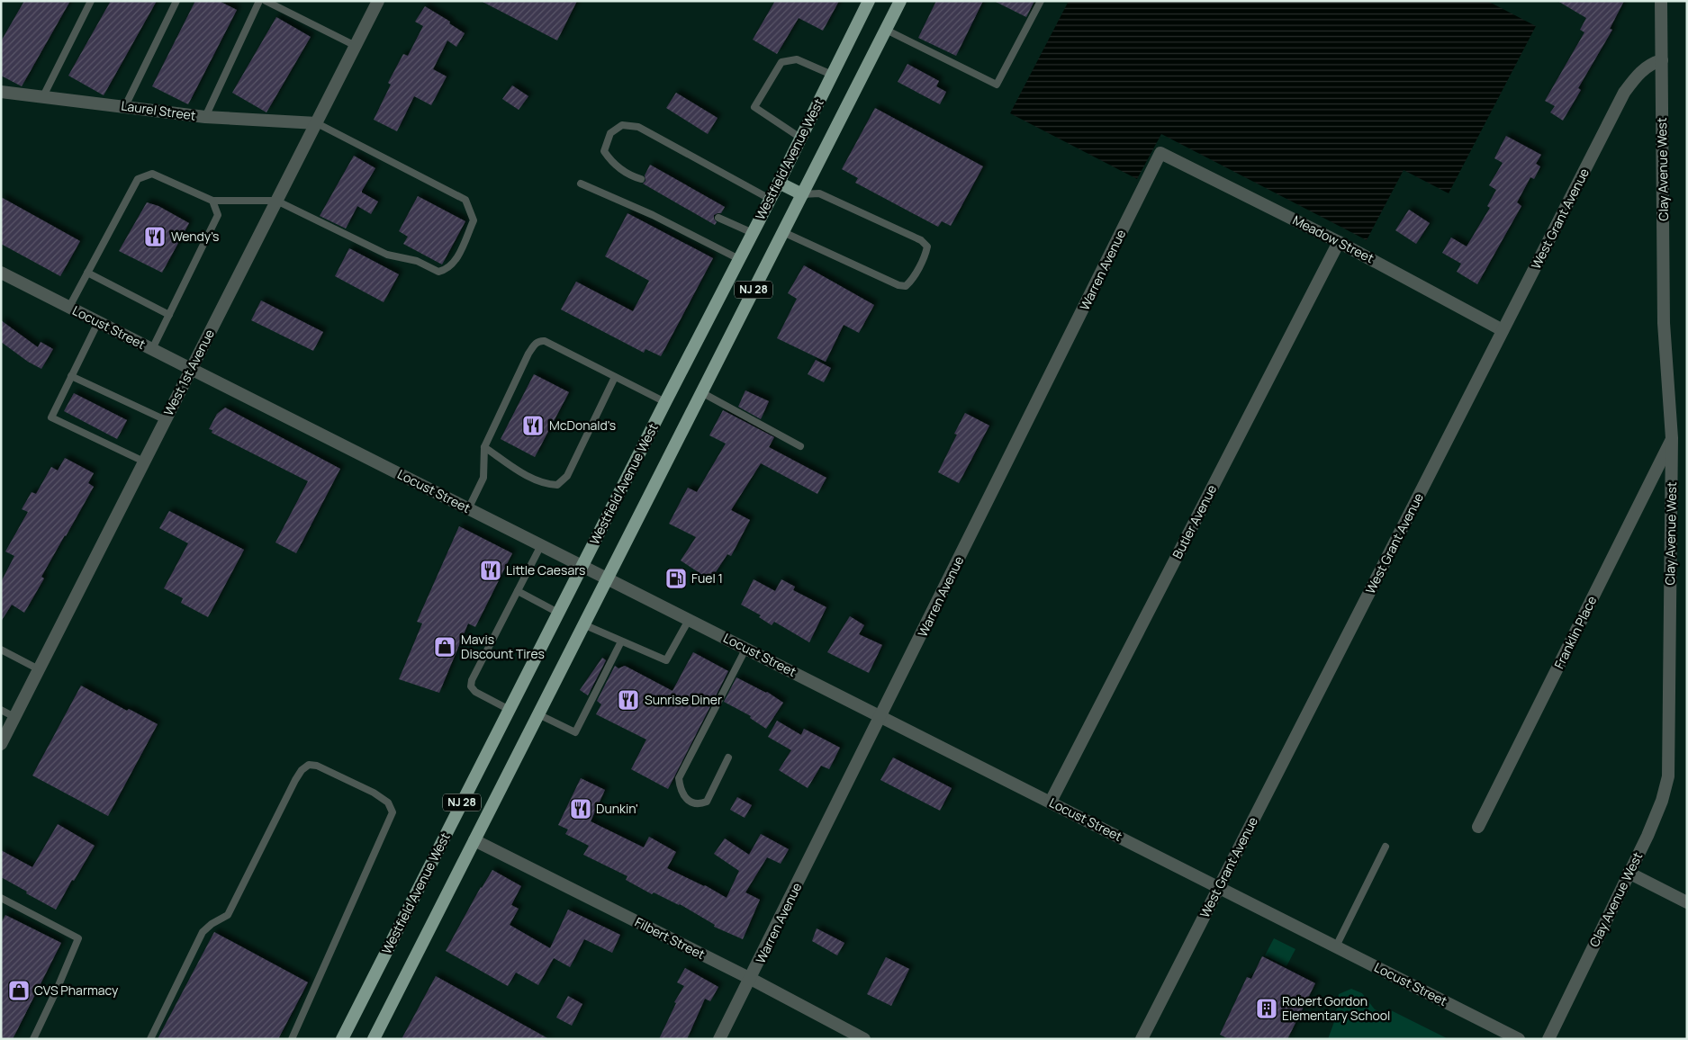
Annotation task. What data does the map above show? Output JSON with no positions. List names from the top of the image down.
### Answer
{
  "streets": {
    "main road": ["Westfield Avenue West", "NJ 28"],
    "street": [
      "Laurel Street",
      "Clay Avenue West",
      "West Grant Avenue",
      "Meadow Street",
      "Warren Avenue",
      "Locust Street",
      "West 1st Avenue",
      "Butler Avenue",
      "Franklin Place",
      "Filbert Street"
    ]
  },
  "crossings": [
    ["Laurel Street", "West 1st Avenue"],
    ["Westfield Avenue West", "Locust Street"],
    ["Clay Avenue West", "West Grant Avenue"],
    ["Clay Avenue West", "Franklin Place"],
    ["West Grant Avenue", "Meadow Street"],
    ["West Grant Avenue", "Locust Street"],
    ["Meadow Street", "Warren Avenue"],
    ["Meadow Street", "Butler Avenue"],
    ["Warren Avenue", "Locust Street"],
    ["Warren Avenue", "Filbert Street"],
    ["NJ 28", "Locust Street"],
    ["NJ 28", "Filbert Street"],
    ["Locust Street", "West 1st Avenue"],
    ["Locust Street", "Butler Avenue"]
  ],
  "places": {
    "restaurant": [
      "Wendy's",
      "McDonald's",
      "Little Caesars",
      "Sunrise Diner",
      "Dunkin'"
    ],
    "fuel station": ["Fuel 1"],
    "shop": ["Mavis Discount Tires", "CVS Pharmacy"],
    "building": ["Robert Gordon Elementary School"]
  }
}
